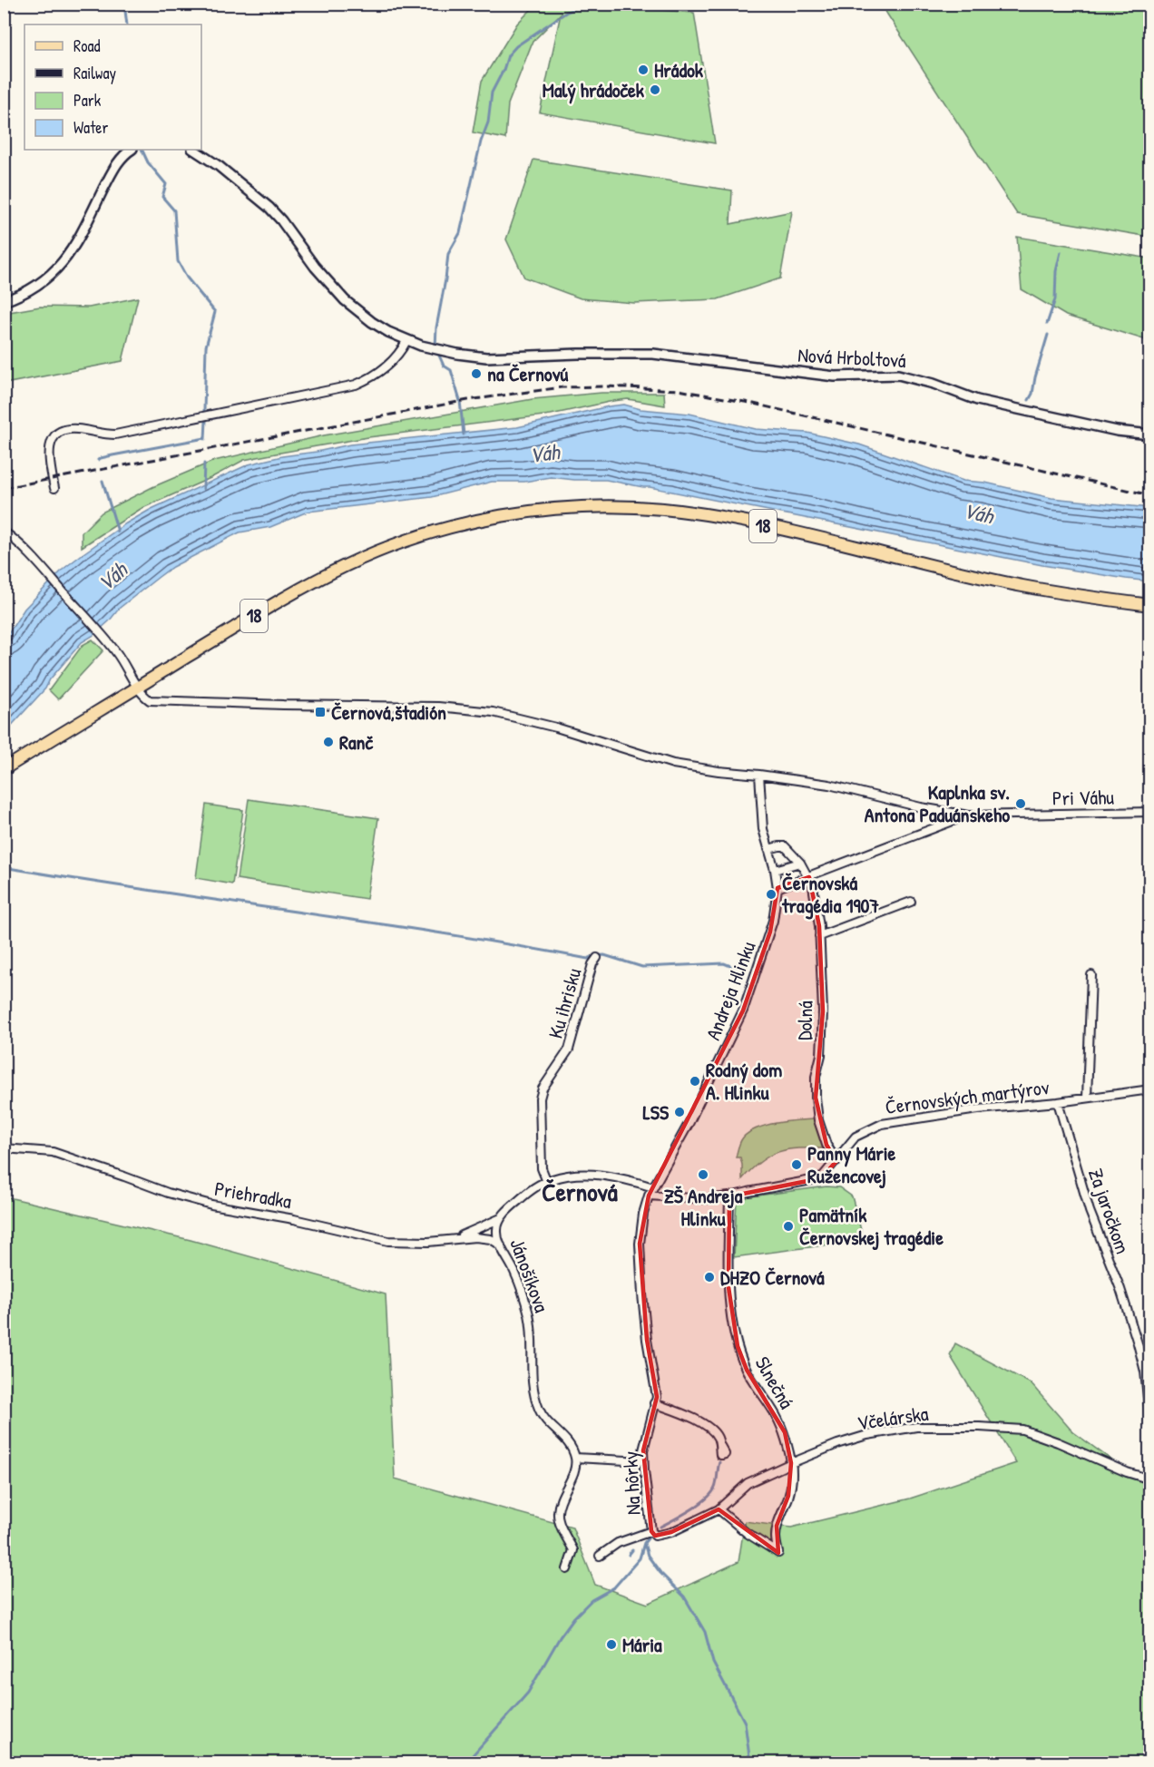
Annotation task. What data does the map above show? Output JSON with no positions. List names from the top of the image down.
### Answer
{
  "streets": {
    "main road": ["18"],
    "street": [
      "Nová Hrboltová",
      "Pri Váhu",
      "Andreja Hlinku",
      "Ku ihrisku",
      "Dolná",
      "Černovských martýrov",
      "Priehradka",
      "Za jaročkom",
      "Jánošíkova",
      "Slnečná",
      "Včelárska",
      "Na hôrky"
    ]
  },
  "crossings": [
    ["18", "Pri Váhu"],
    ["Pri Váhu", "Andreja Hlinku"],
    ["Andreja Hlinku", "Dolná"],
    ["Andreja Hlinku", "Černovských martýrov"],
    ["Andreja Hlinku", "Jánošíkova"],
    ["Andreja Hlinku", "Na hôrky"],
    ["Ku ihrisku", "Jánošíkova"],
    ["Dolná", "Černovských martýrov"],
    ["Černovských martýrov", "Za jaročkom"],
    ["Černovských martýrov", "Slnečná"],
    ["Priehradka", "Jánošíkova"],
    ["Slnečná", "Včelárska"],
    ["Včelárska", "Na hôrky"]
  ],
  "districts": ["Černová"],
  "water": ["Váh"],
  "places": {
    "other": [
      "Hrádok",
      "Malý hrádoček",
      "na Černovú",
      "Ranč",
      "Kaplnka sv. Antona Paduánskeho",
      "Černovská tragédia 1907",
      "Rodný dom A. Hlinku",
      "LSS",
      "Panny Márie Ružencovej",
      "ZŠ Andreja Hlinku",
      "Pamätník Černovskej tragédie",
      "DHZO Černová",
      "Mária"
    ],
    "transit": ["Černová,štadión"]
  },
  "legend": [
    "Road",
    "Railway",
    "Park",
    "Water"
  ]
}
